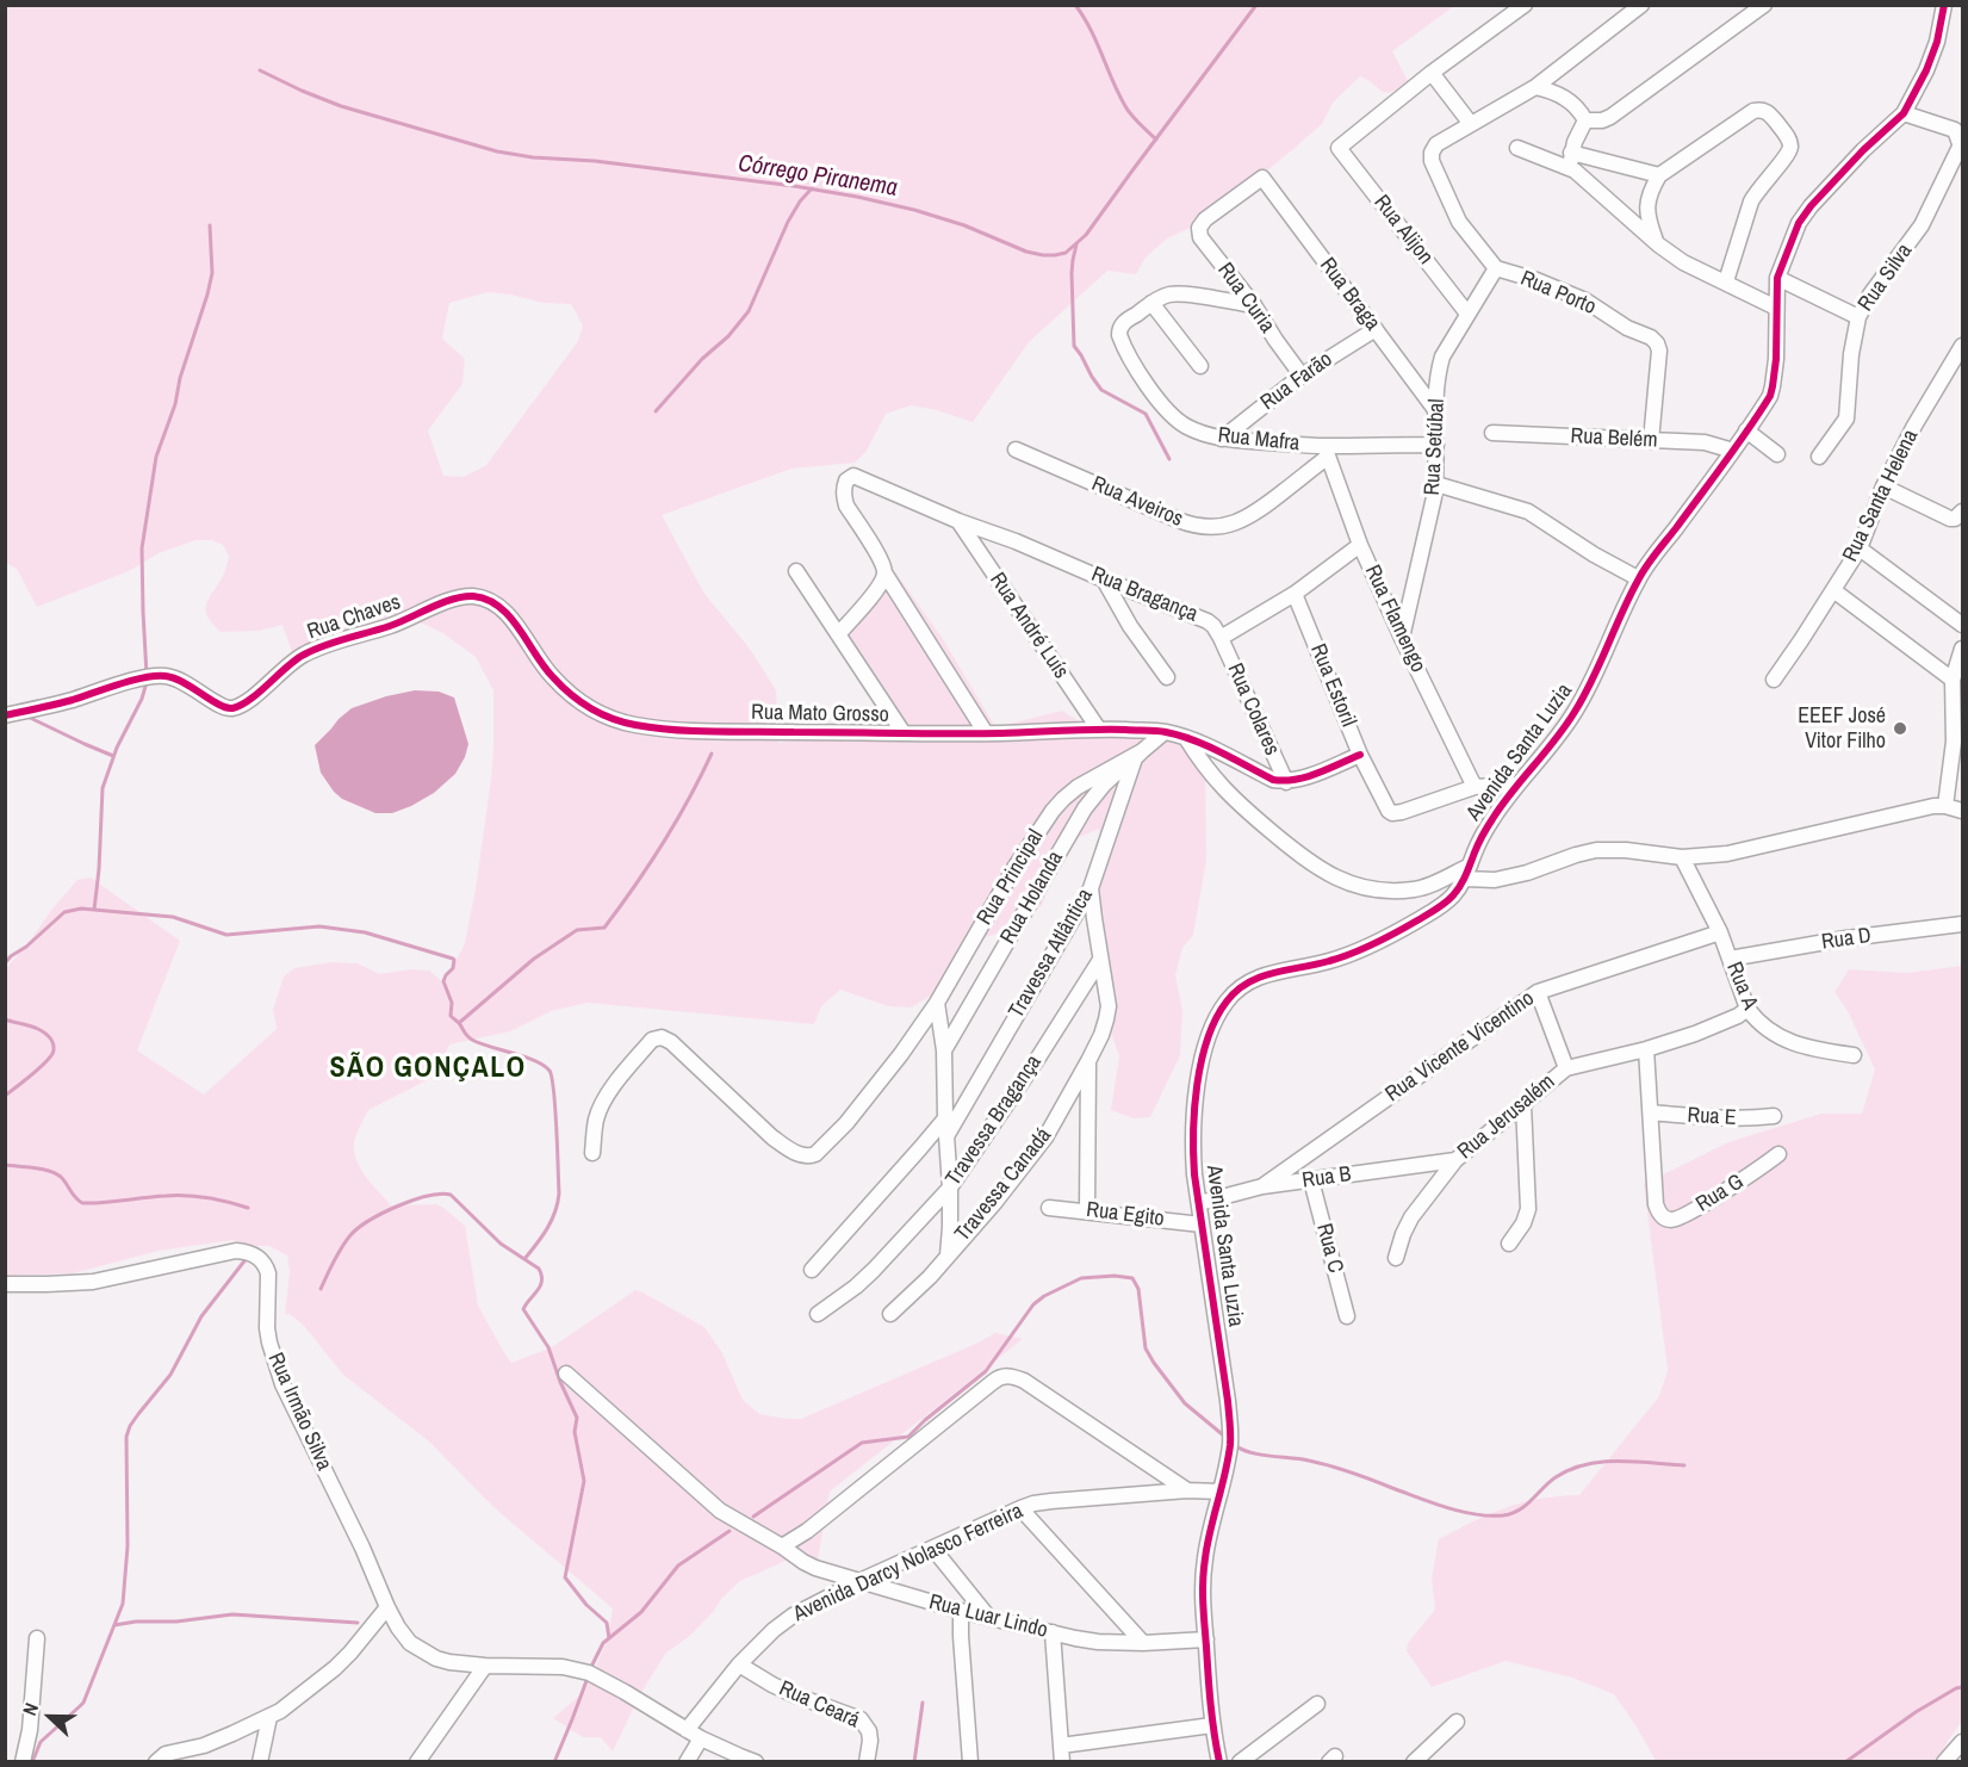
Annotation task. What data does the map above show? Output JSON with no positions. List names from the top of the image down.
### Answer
{
  "streets": {
    "street": [
      "Rua Alijon",
      "Rua Silva",
      "Rua Porto",
      "Rua Braga",
      "Rua Curia",
      "Rua Farão",
      "Rua Belém",
      "Rua Mafra",
      "Rua Setúbal",
      "Rua Santa Helena",
      "Rua Aveiros",
      "Rua Bragança",
      "Rua Chaves",
      "Rua Flamengo",
      "Rua André Luís",
      "Rua Estoril",
      "Rua Colares",
      "Rua Mato Grosso",
      "Avenida Santa Luzia",
      "Rua Principal",
      "Rua Holanda",
      "Rua D",
      "Travessa Atlântica",
      "Rua A",
      "Rua Vicente Vicentino",
      "Rua Jerusalém",
      "Rua E",
      "Travessa Bragança",
      "Rua B",
      "Travessa Canadá",
      "Rua G",
      "Rua Egito",
      "Rua C",
      "Rua Irmão Silva",
      "Avenida Darcy Nolasco Ferreira",
      "Rua Luar Lindo",
      "Rua Ceará"
    ]
  },
  "crossings": [
    ["Rua Alijon", "Rua Setúbal"],
    ["Rua Porto", "Rua Belém"],
    ["Rua Porto", "Rua Setúbal"],
    ["Rua Braga", "Rua Curia"],
    ["Rua Braga", "Rua Farão"],
    ["Rua Braga", "Rua Setúbal"],
    ["Rua Curia", "Rua Farão"],
    ["Rua Curia", "Rua Mafra"],
    ["Rua Farão", "Rua Mafra"],
    ["Rua Belém", "Avenida Santa Luzia"],
    ["Rua Mafra", "Rua Aveiros"],
    ["Rua Mafra", "Rua Flamengo"],
    ["Rua Setúbal", "Rua Flamengo"],
    ["Rua Aveiros", "Rua Flamengo"],
    ["Rua Bragança", "Rua Flamengo"],
    ["Rua Bragança", "Rua André Luís"],
    ["Rua Bragança", "Rua Estoril"],
    ["Rua Bragança", "Rua Colares"],
    ["Rua Chaves", "Rua Mato Grosso"],
    ["Rua Flamengo", "Rua Estoril"],
    ["Rua André Luís", "Rua Mato Grosso"],
    ["Avenida Santa Luzia", "Rua B"],
    ["Avenida Santa Luzia", "Rua Egito"],
    ["Avenida Santa Luzia", "Avenida Darcy Nolasco Ferreira"],
    ["Avenida Santa Luzia", "Rua Luar Lindo"],
    ["Rua Principal", "Rua Holanda"],
    ["Rua Principal", "Travessa Atlântica"],
    ["Rua Holanda", "Travessa Atlântica"],
    ["Rua D", "Rua A"],
    ["Rua A", "Rua Vicente Vicentino"],
    ["Rua A", "Rua Jerusalém"],
    ["Rua Vicente Vicentino", "Rua B"],
    ["Rua Jerusalém", "Rua B"],
    ["Rua E", "Rua G"],
    ["Travessa Bragança", "Travessa Canadá"],
    ["Rua B", "Rua C"],
    ["Rua Irmão Silva", "Avenida Darcy Nolasco Ferreira"],
    ["Avenida Darcy Nolasco Ferreira", "Rua Luar Lindo"],
    ["Avenida Darcy Nolasco Ferreira", "Rua Ceará"]
  ],
  "districts": ["SÃO GONÇALO"],
  "water": ["Córrego Piranema"],
  "places": ["EEEF José Vitor Filho"],
  "north": "left"
}
